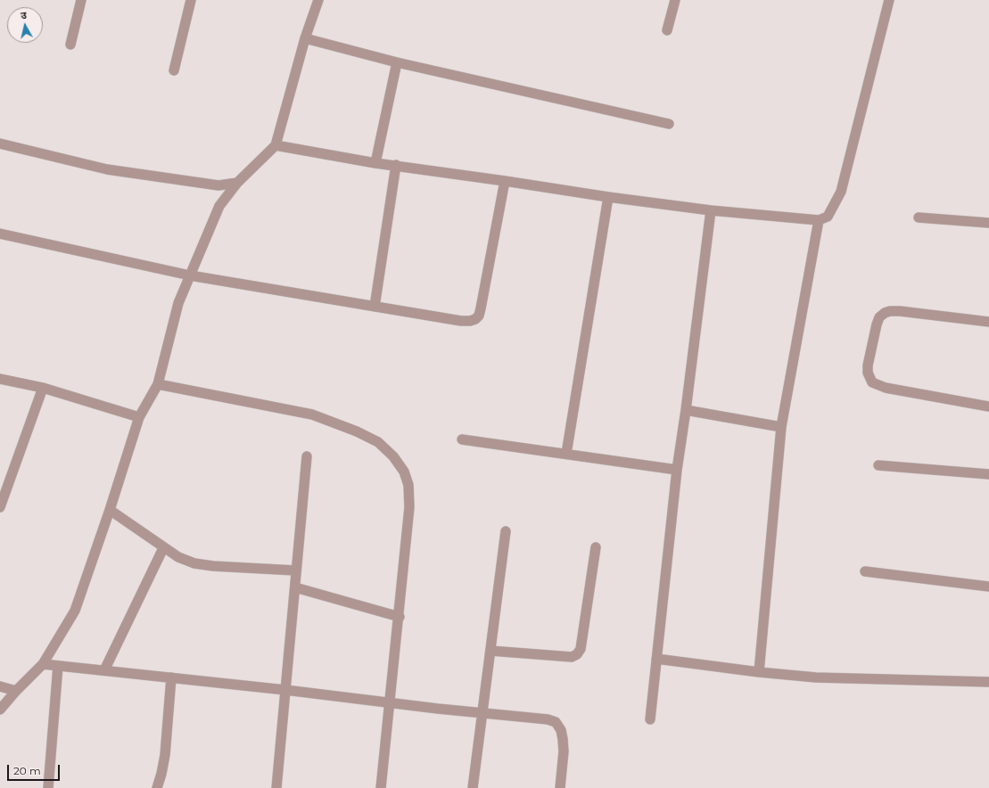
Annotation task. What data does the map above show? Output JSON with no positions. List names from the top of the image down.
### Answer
{
  "scale_bar": "20 m",
  "north": "top"
}
